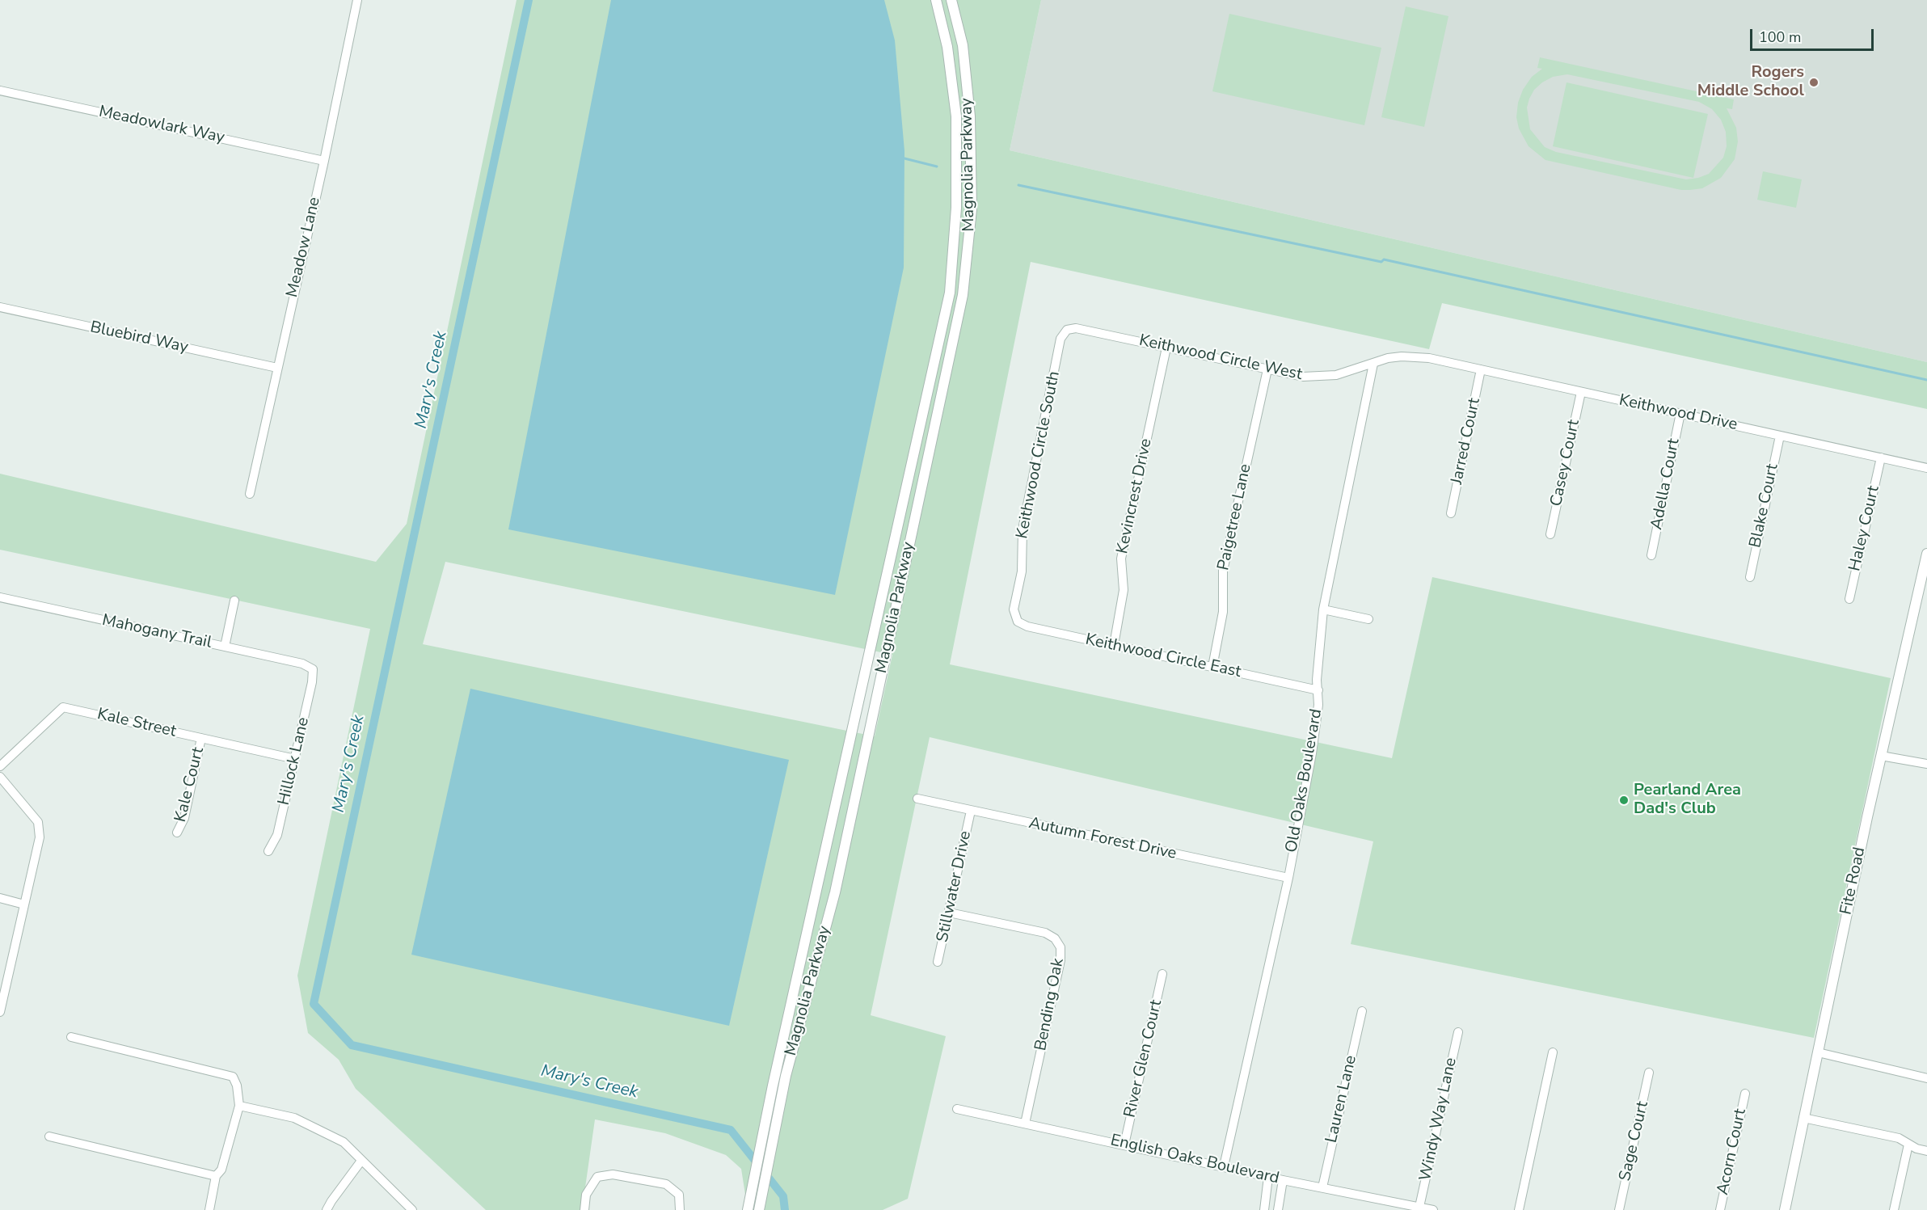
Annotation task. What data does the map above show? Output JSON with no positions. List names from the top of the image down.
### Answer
{
  "streets": {
    "street": [
      "Meadowlark Way",
      "Magnolia Parkway",
      "Meadow Lane",
      "Bluebird Way",
      "Keithwood Circle West",
      "Keithwood Drive",
      "Jarred Court",
      "Keithwood Circle South",
      "Casey Court",
      "Adella Court",
      "Kevincrest Drive",
      "Blake Court",
      "Paigetree Lane",
      "Haley Court",
      "Mahogany Trail",
      "Keithwood Circle East",
      "Kale Street",
      "Hillock Lane",
      "Old Oaks Boulevard",
      "Kale Court",
      "Autumn Forest Drive",
      "Fite Road",
      "Stillwater Drive",
      "Bending Oak",
      "River Glen Court",
      "Lauren Lane",
      "Windy Way Lane",
      "Sage Court",
      "Acorn Court",
      "English Oaks Boulevard"
    ]
  },
  "crossings": [
    ["Meadowlark Way", "Meadow Lane"],
    ["Meadow Lane", "Bluebird Way"],
    ["Keithwood Circle West", "Keithwood Drive"],
    ["Keithwood Circle West", "Keithwood Circle South"],
    ["Keithwood Circle West", "Kevincrest Drive"],
    ["Keithwood Circle West", "Paigetree Lane"],
    ["Keithwood Circle West", "Old Oaks Boulevard"],
    ["Keithwood Drive", "Jarred Court"],
    ["Keithwood Drive", "Casey Court"],
    ["Keithwood Drive", "Adella Court"],
    ["Keithwood Drive", "Blake Court"],
    ["Keithwood Drive", "Haley Court"],
    ["Keithwood Circle South", "Keithwood Circle East"],
    ["Kevincrest Drive", "Keithwood Circle East"],
    ["Paigetree Lane", "Keithwood Circle East"],
    ["Mahogany Trail", "Hillock Lane"],
    ["Keithwood Circle East", "Old Oaks Boulevard"],
    ["Kale Street", "Hillock Lane"],
    ["Kale Street", "Kale Court"],
    ["Old Oaks Boulevard", "Autumn Forest Drive"],
    ["Old Oaks Boulevard", "English Oaks Boulevard"],
    ["Autumn Forest Drive", "Stillwater Drive"],
    ["Stillwater Drive", "Bending Oak"],
    ["Bending Oak", "English Oaks Boulevard"],
    ["River Glen Court", "English Oaks Boulevard"],
    ["Lauren Lane", "English Oaks Boulevard"],
    ["Windy Way Lane", "English Oaks Boulevard"]
  ],
  "water": ["Mary's Creek"],
  "places": ["Rogers Middle School", "Pearland Area Dad's Club"],
  "scale_bar": "100 m"
}
